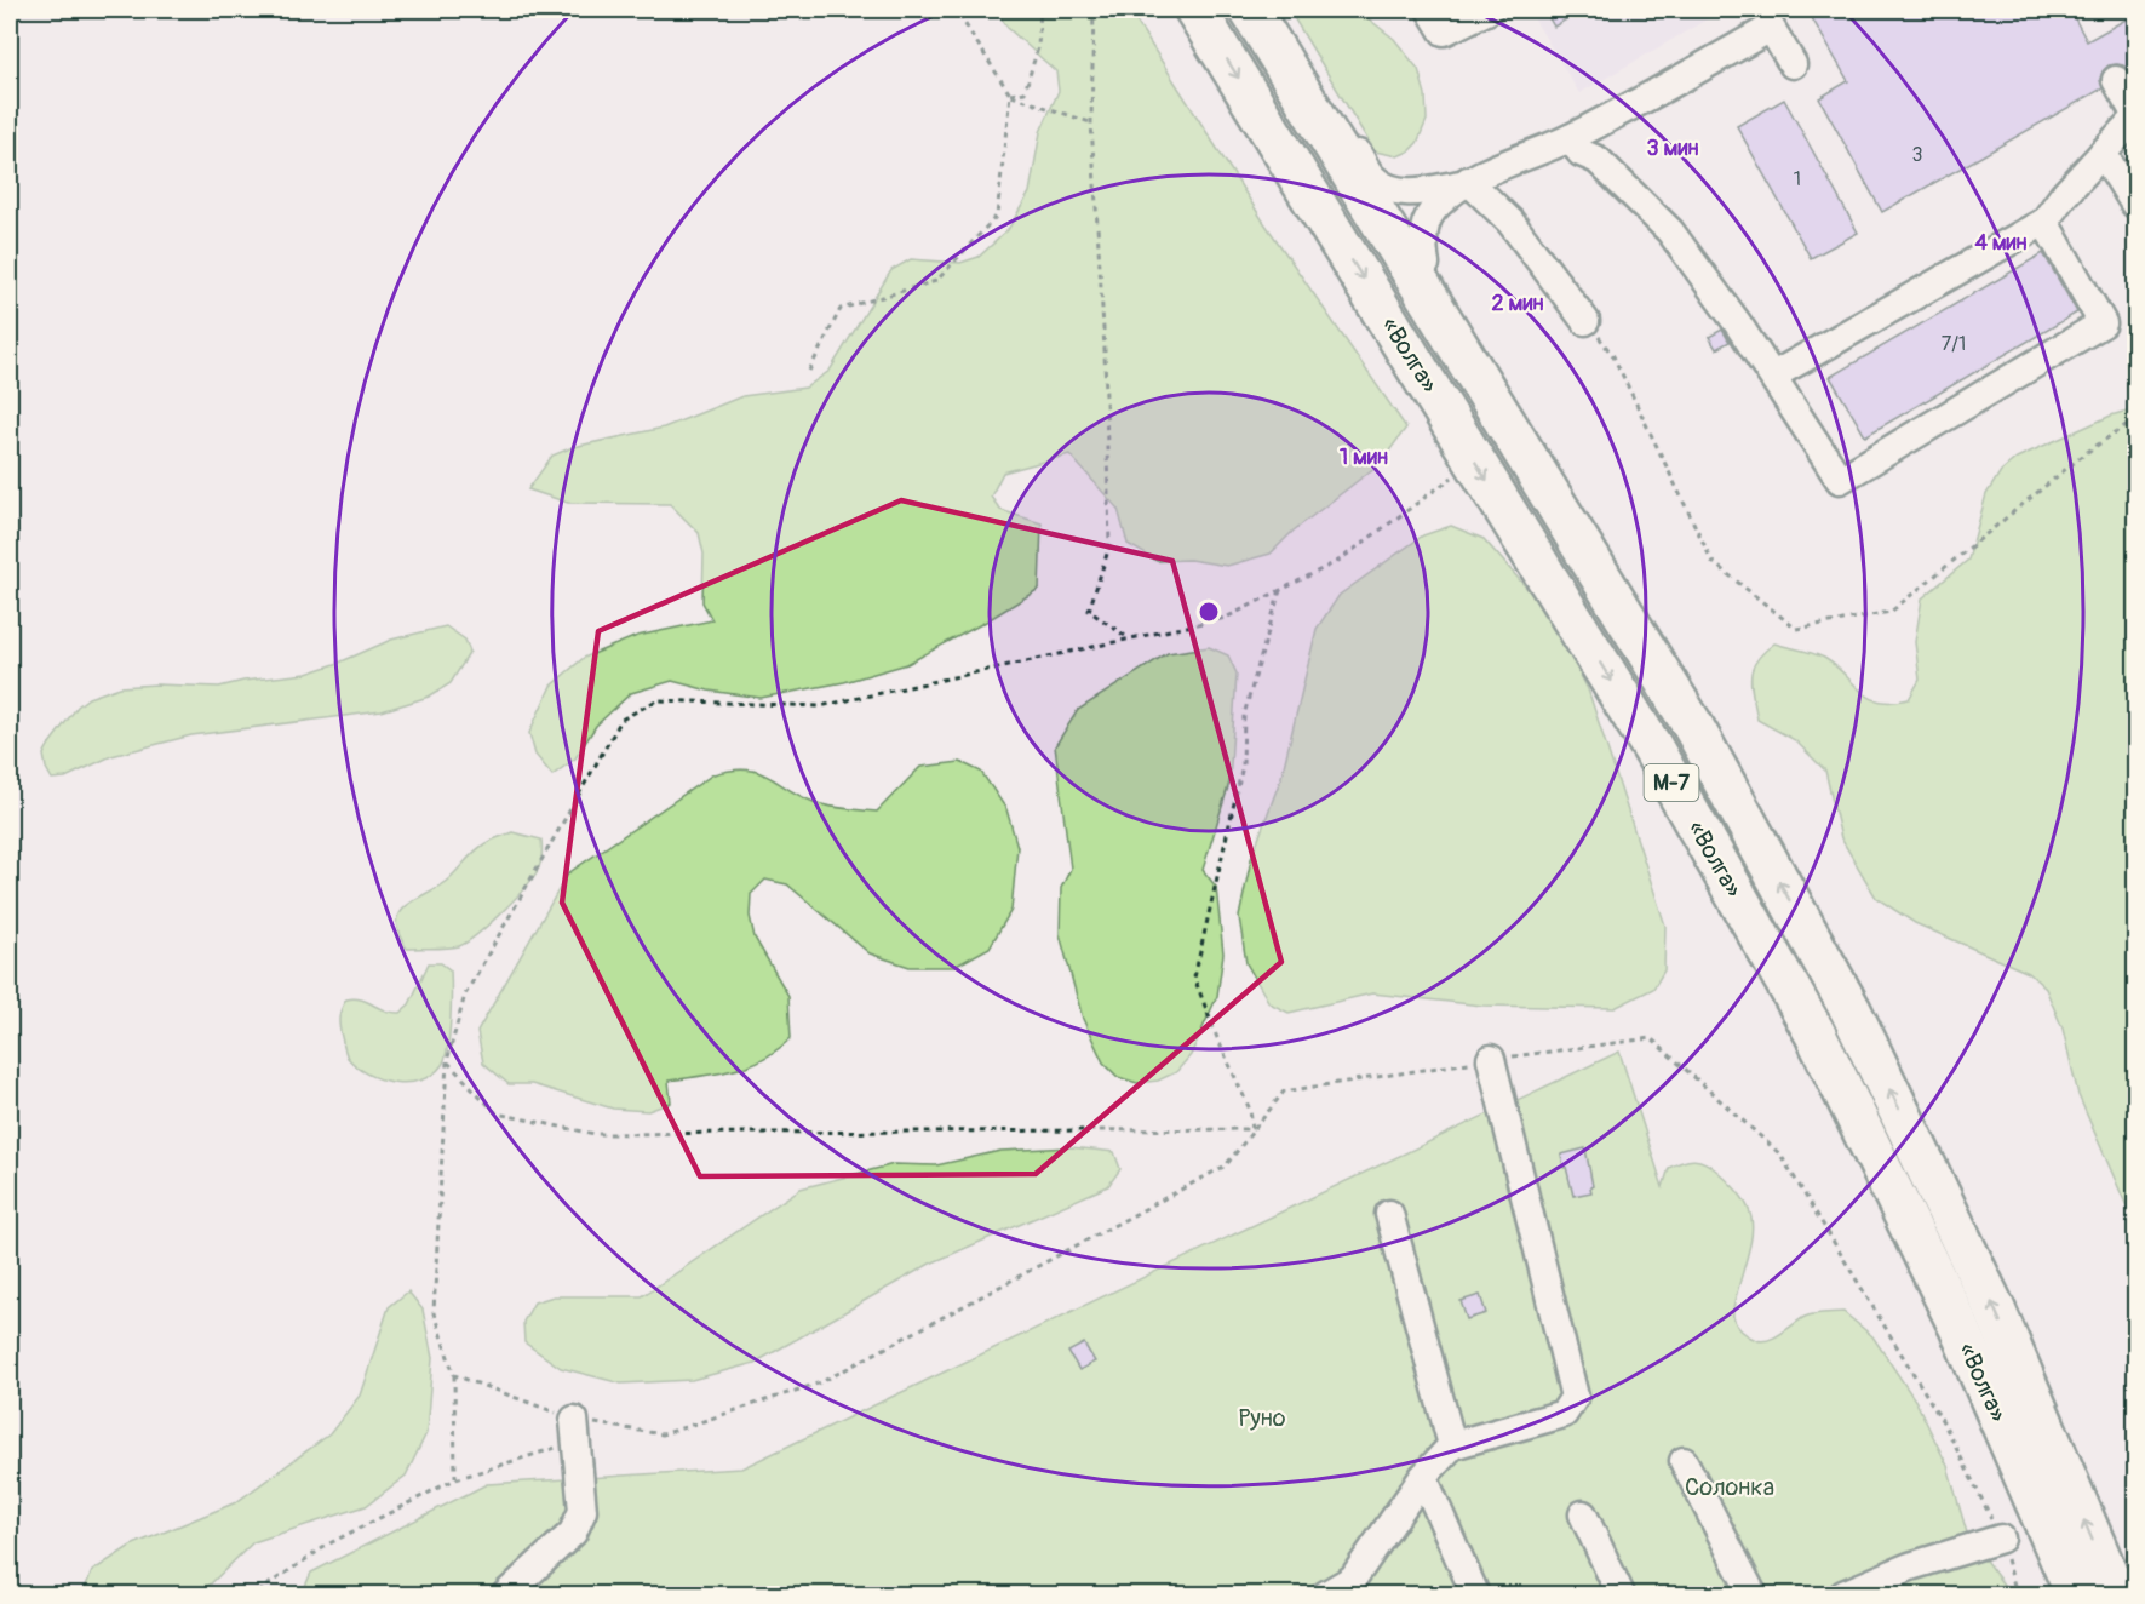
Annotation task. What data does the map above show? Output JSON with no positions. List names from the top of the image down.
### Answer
{
  "streets": {
    "highway": ["«Волга»", "М-7"]
  },
  "parks": ["Руно", "Солонка"],
  "house_numbers": ["3", "1", "7/1"],
  "rings": [
    "3 мин",
    "4 мин",
    "2 мин",
    "1 мин"
  ]
}
